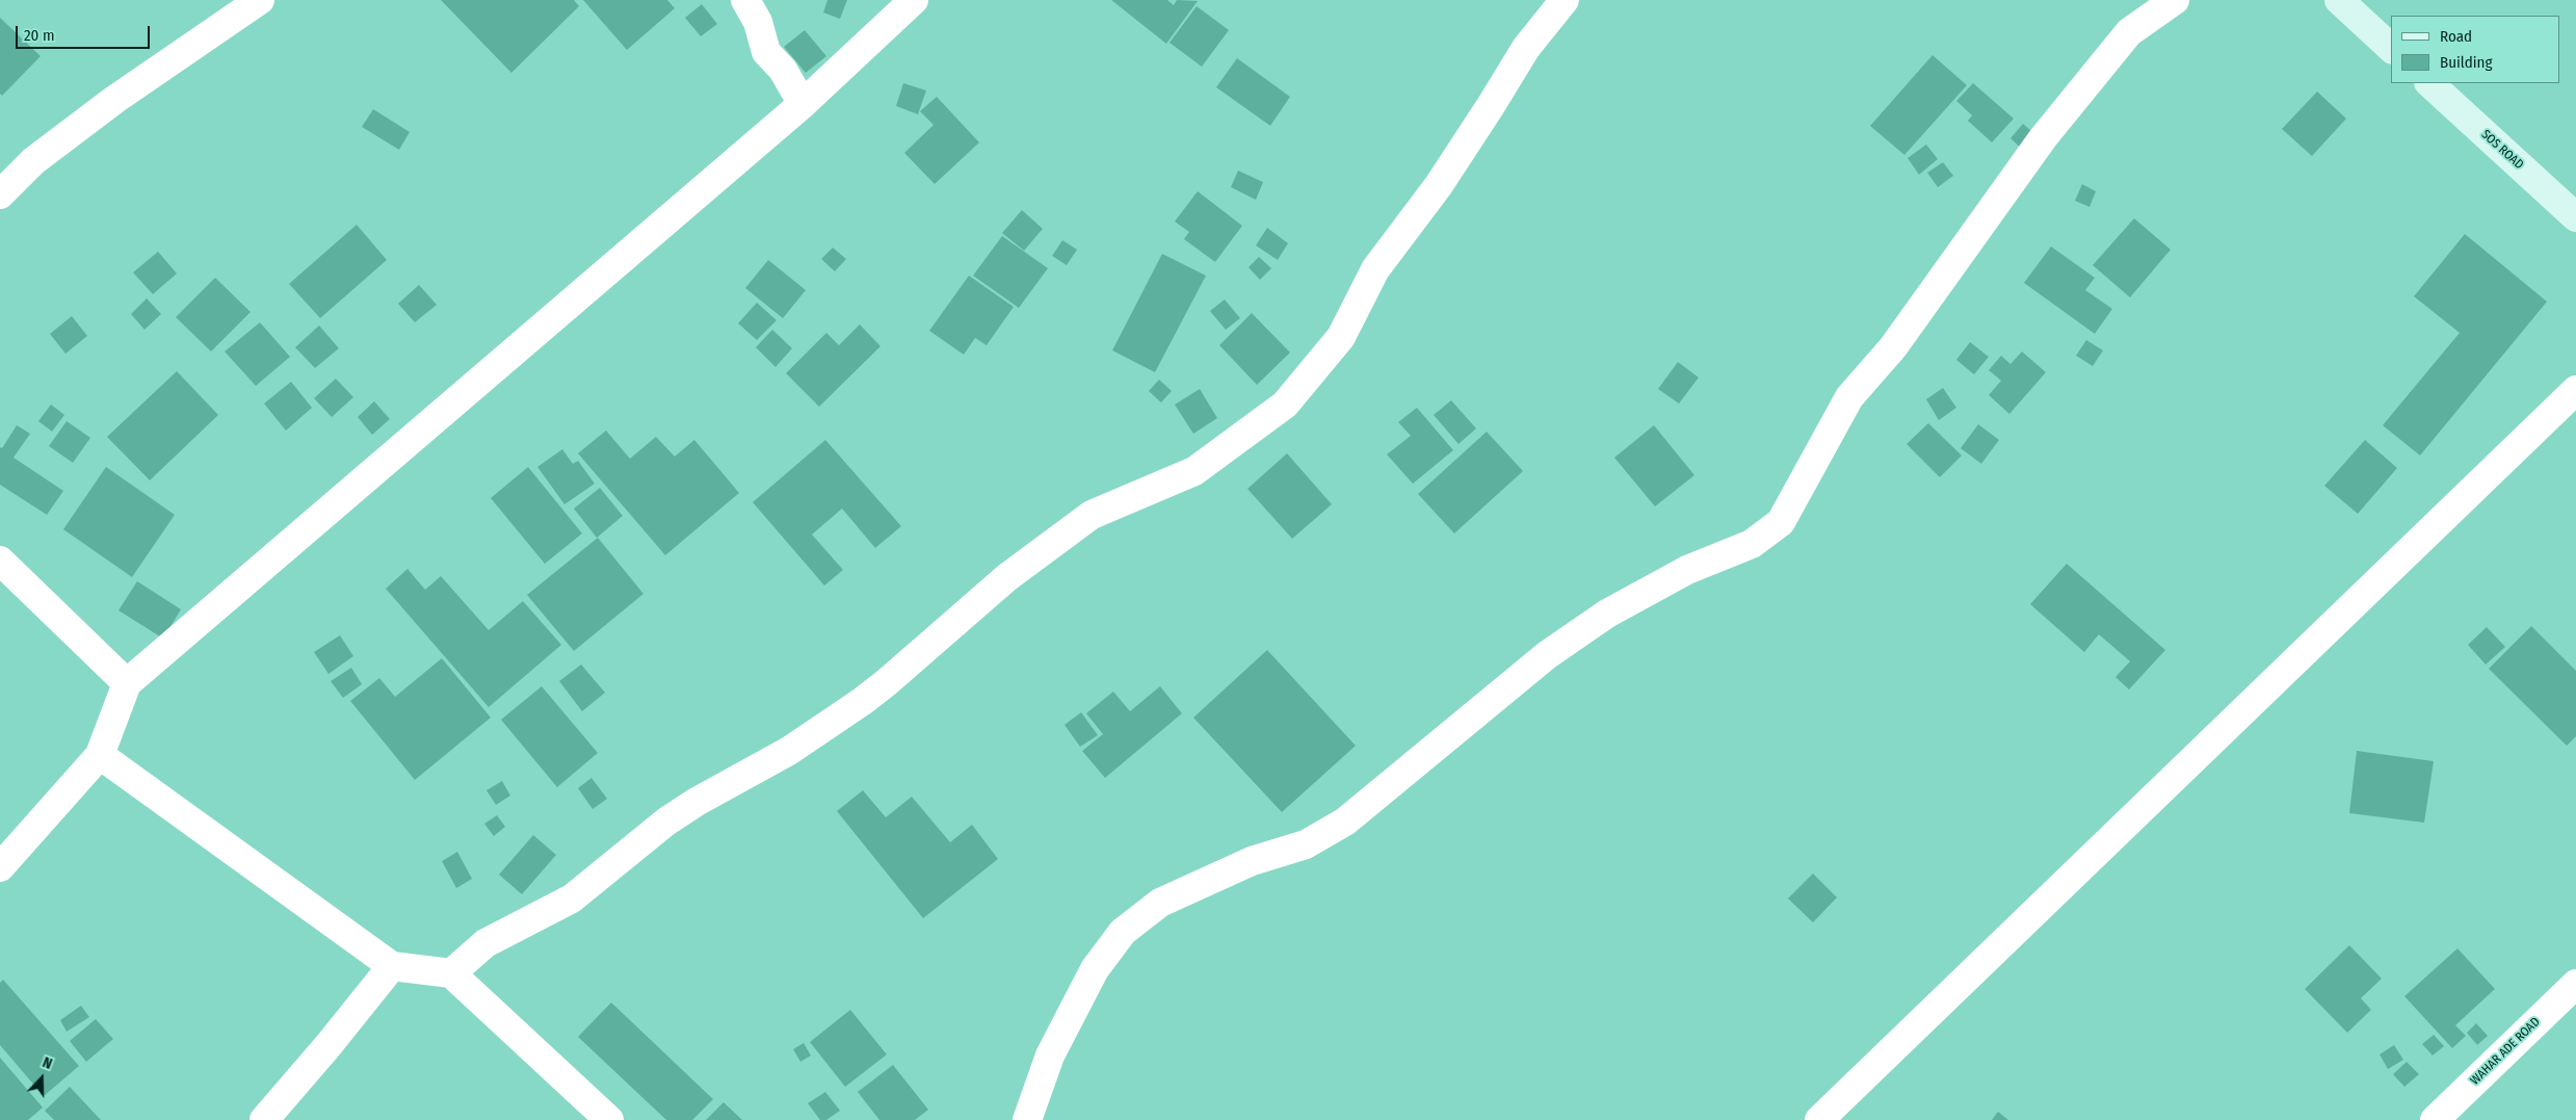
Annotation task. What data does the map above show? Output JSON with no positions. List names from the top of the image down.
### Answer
{
  "streets": {
    "street": ["SOS ROAD", "WAHAR ADE ROAD"]
  },
  "legend": ["Road", "Building"],
  "scale_bar": "20 m",
  "north": "top"
}
